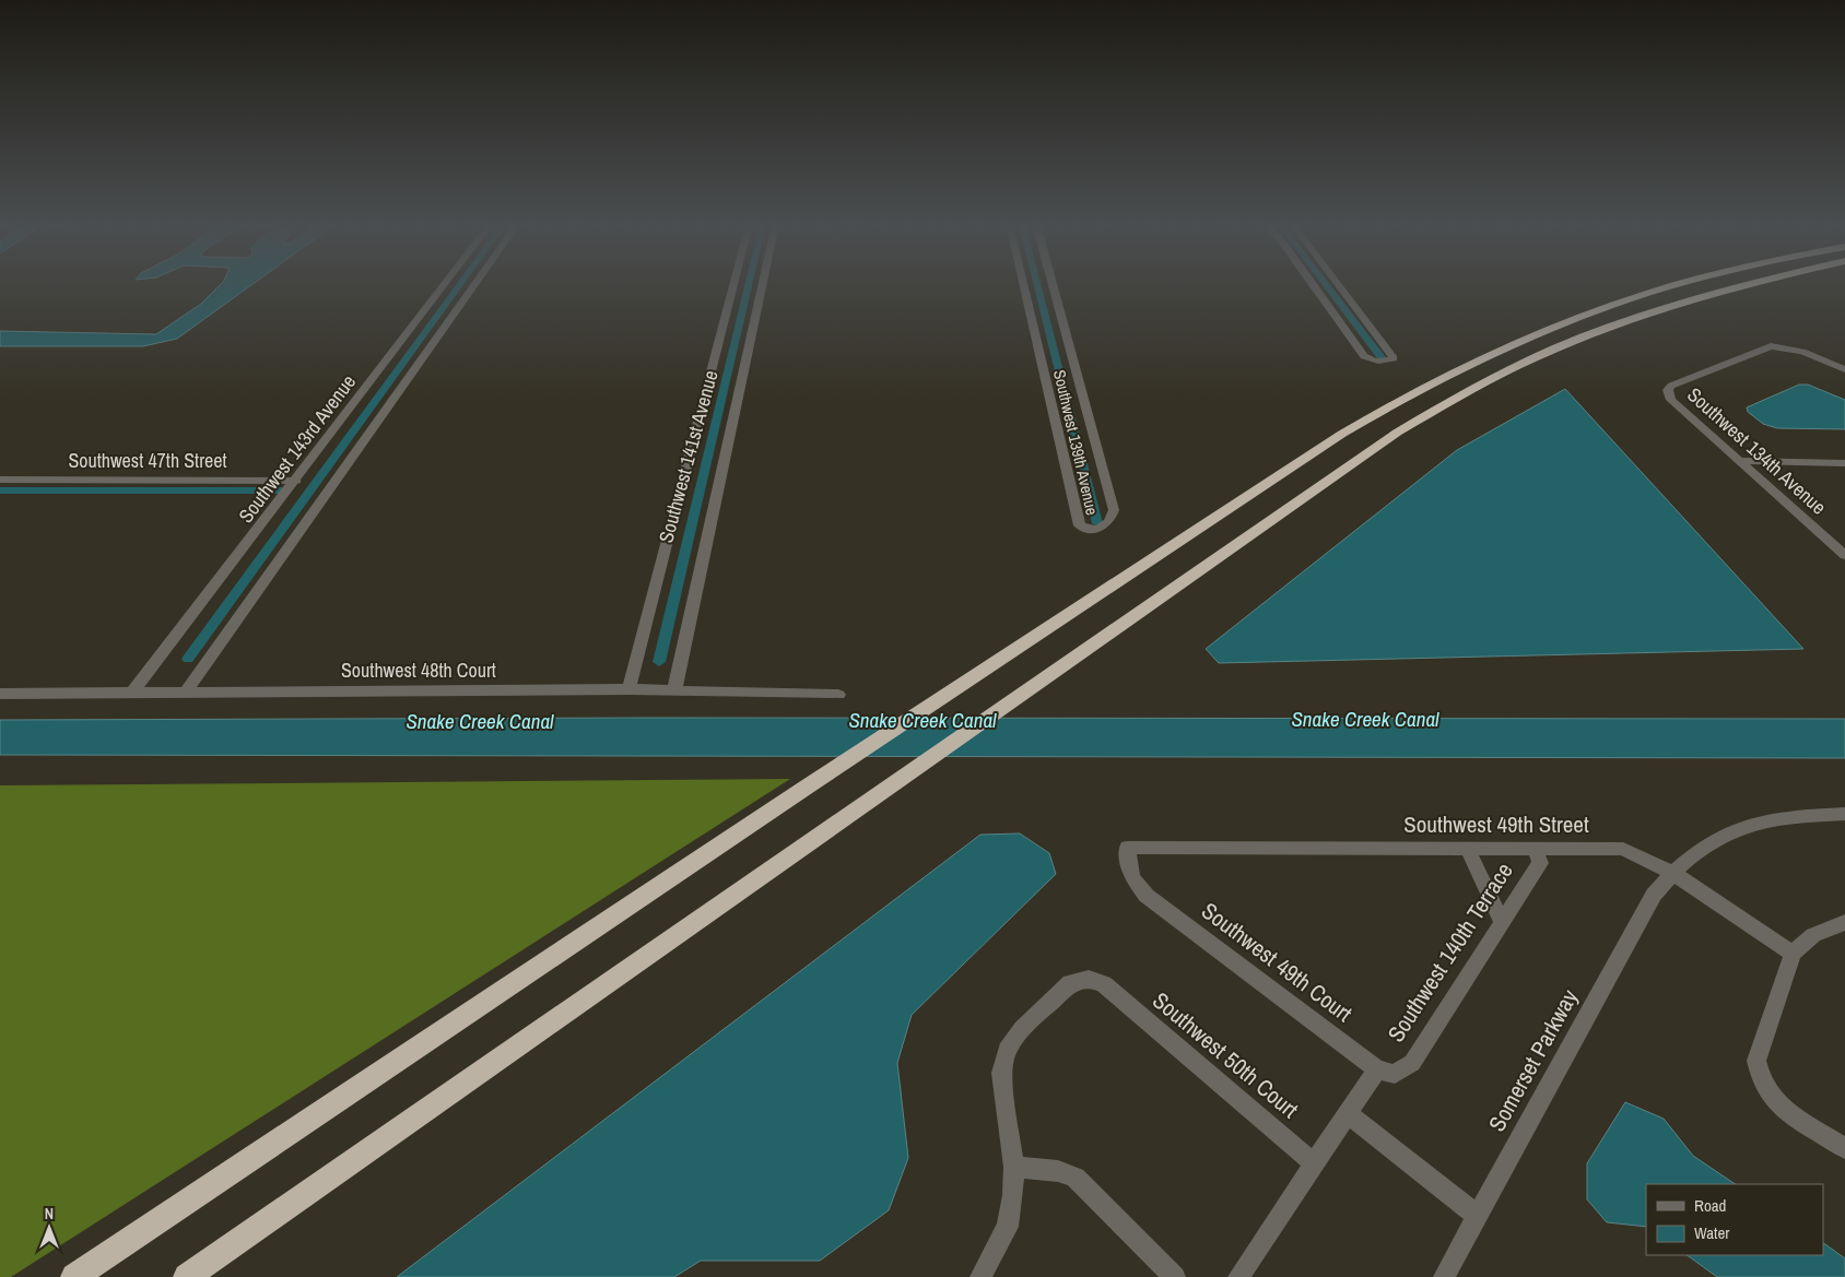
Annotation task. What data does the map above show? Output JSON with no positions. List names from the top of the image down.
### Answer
{
  "streets": {
    "street": [
      "Southwest 139th Avenue",
      "Southwest 143rd Avenue",
      "Southwest 134th Avenue",
      "Southwest 141st Avenue",
      "Southwest 47th Street",
      "Southwest 48th Court",
      "Southwest 49th Street",
      "Southwest 140th Terrace",
      "Southwest 49th Court",
      "Southwest 50th Court",
      "Somerset Parkway"
    ]
  },
  "crossings": [
    ["Southwest 143rd Avenue", "Southwest 47th Street"],
    ["Southwest 143rd Avenue", "Southwest 48th Court"],
    ["Southwest 141st Avenue", "Southwest 48th Court"],
    ["Southwest 49th Street", "Southwest 140th Terrace"],
    ["Southwest 49th Street", "Southwest 49th Court"],
    ["Southwest 49th Street", "Somerset Parkway"],
    ["Southwest 140th Terrace", "Southwest 49th Court"]
  ],
  "water": ["Snake Creek Canal"],
  "legend": ["Road", "Water"],
  "north": "top"
}
